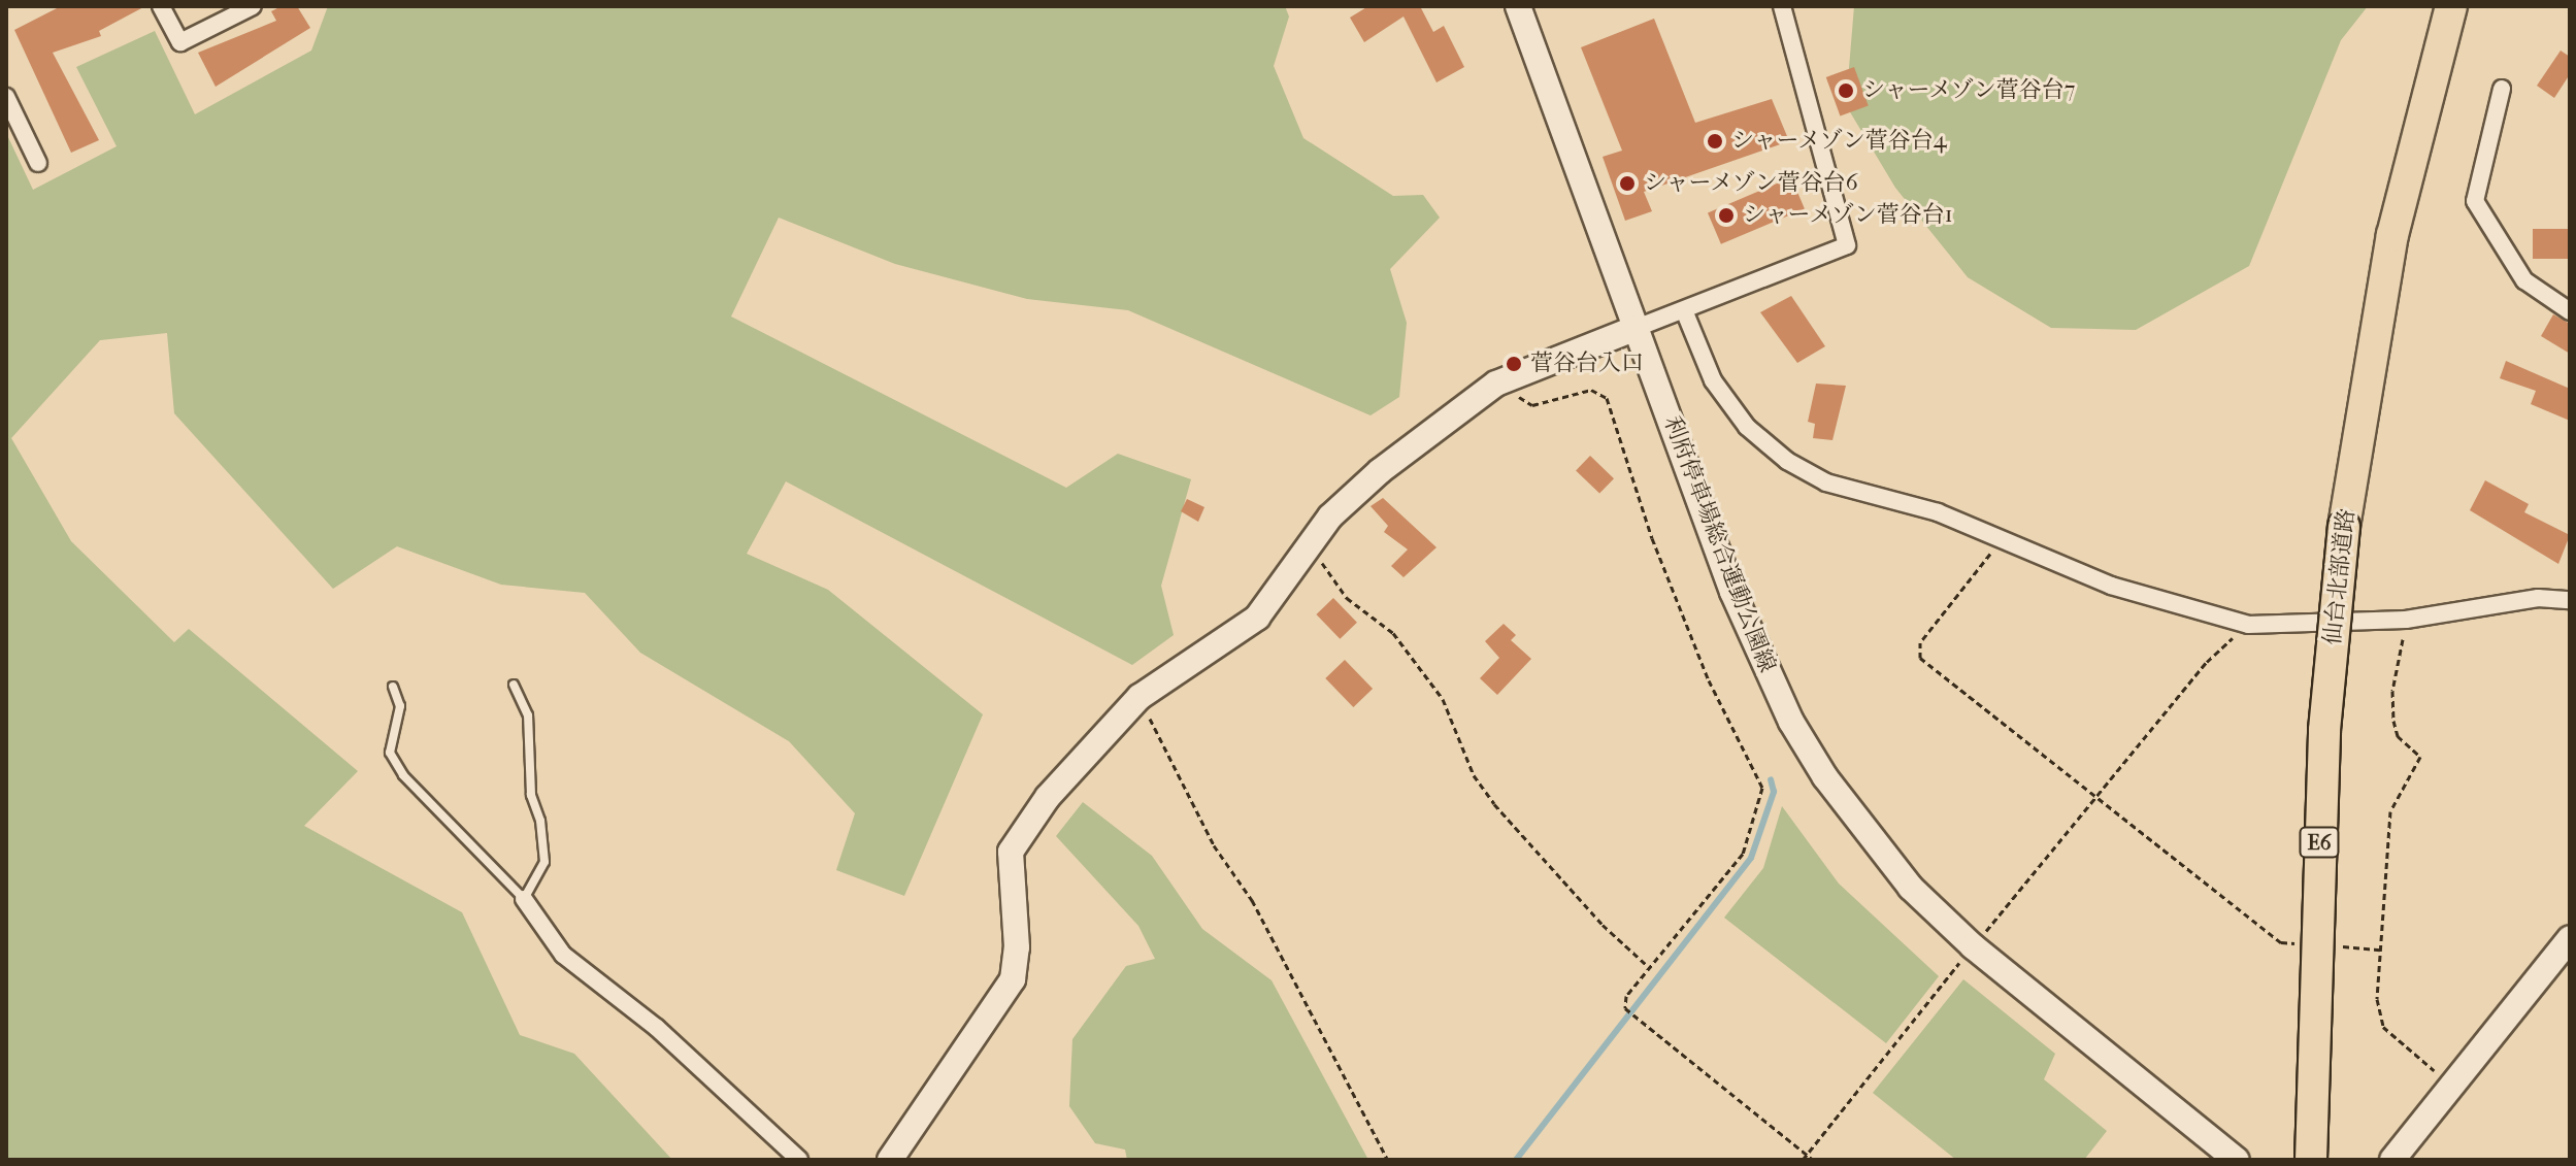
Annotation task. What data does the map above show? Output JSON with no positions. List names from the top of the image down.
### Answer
{
  "streets": {
    "highway": ["仙台北部道路", "E6"],
    "street": ["利府停車場総合運動公園線"]
  },
  "places": [
    "シャーメゾン菅谷台7",
    "シャーメゾン菅谷台4",
    "シャーメゾン菅谷台6",
    "シャーメゾン菅谷台1",
    "菅谷台入口"
  ]
}
